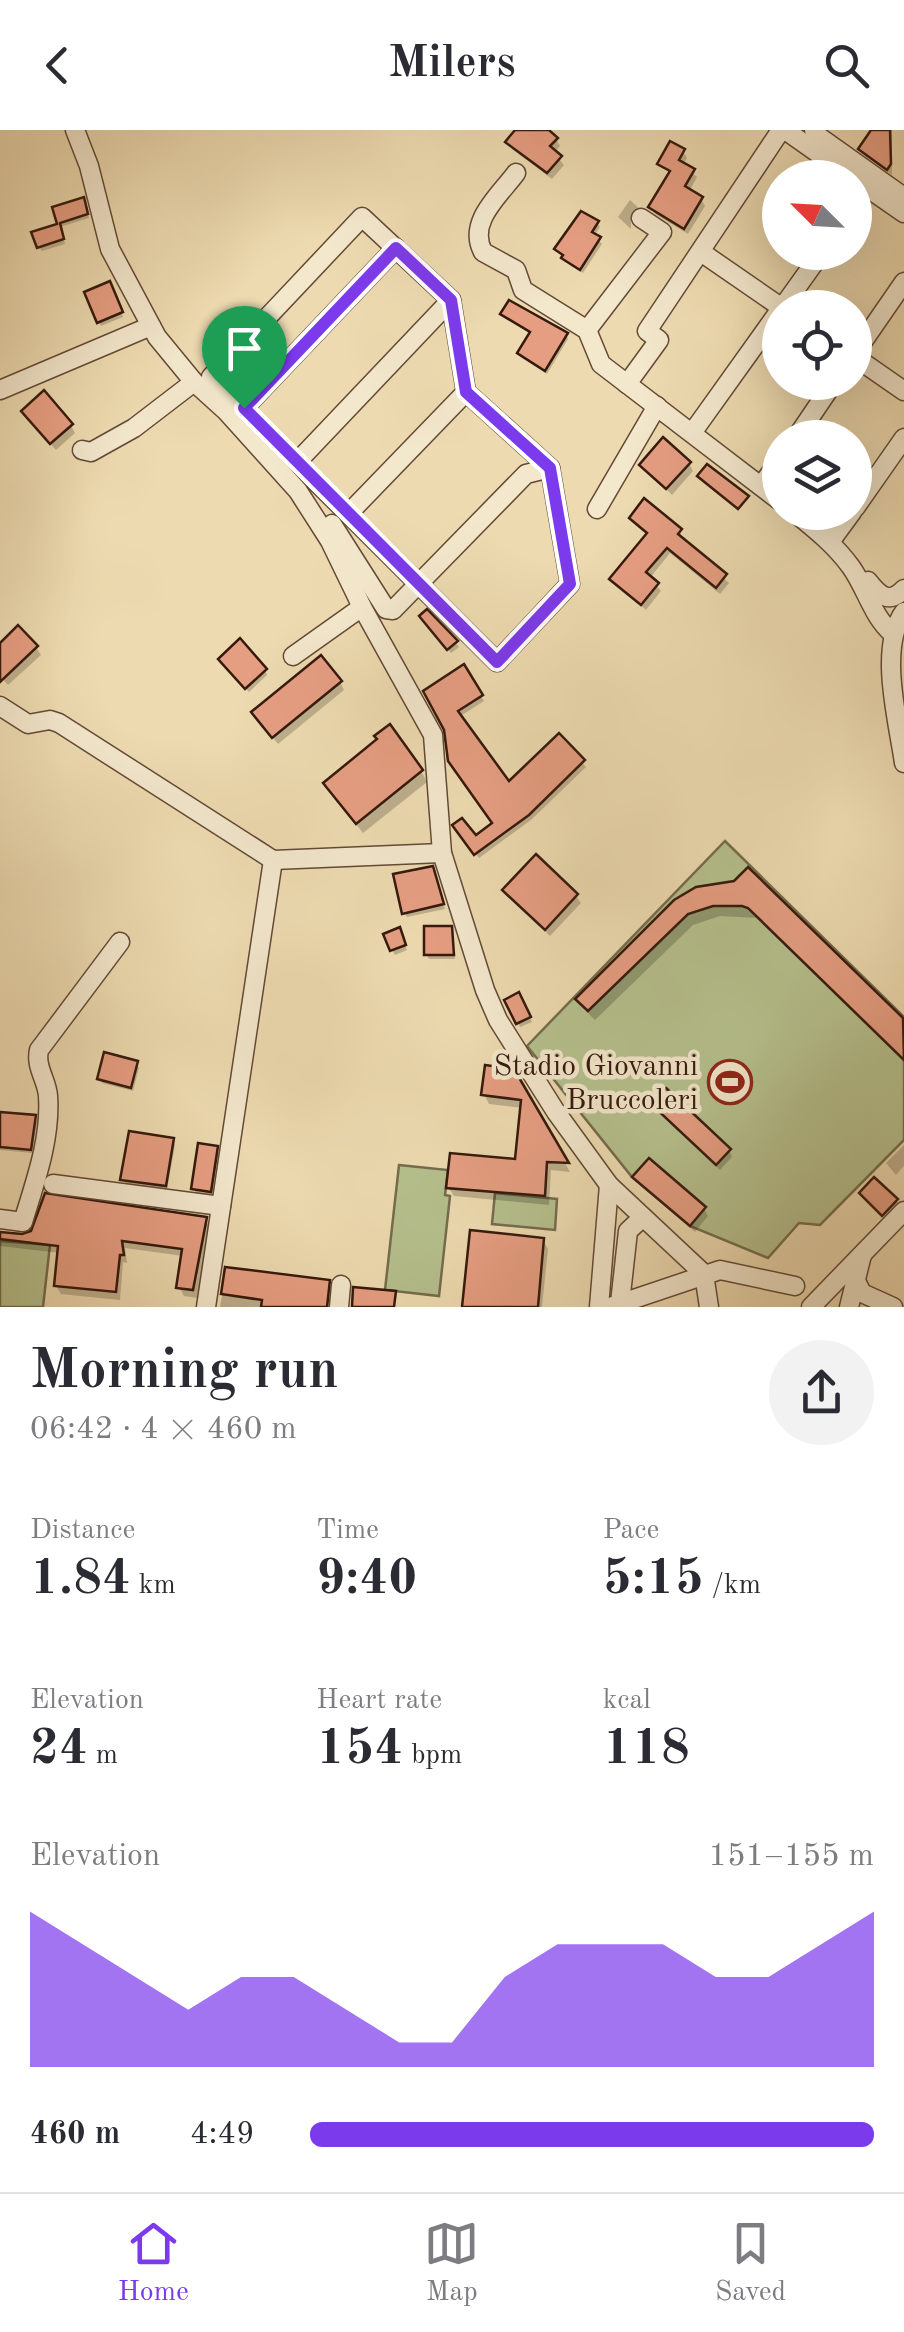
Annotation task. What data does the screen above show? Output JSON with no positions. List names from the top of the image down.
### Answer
{
  "places": {
    "sports": ["Stadio Giovanni Bruccoleri"]
  },
  "north": "top left",
  "page": {
    "header": "Milers",
    "heading": ["Morning run", "06:42 · 4 × 460 m"],
    "stats": [
      ["Distance", "1.84 km"],
      ["Time", "9:40"],
      ["Pace", "5:15 /km"],
      ["Elevation", "24 m"],
      ["Heart rate", "154 bpm"],
      ["kcal", "118"]
    ],
    "chart": ["Elevation", "151–155 m"],
    "list": [
      {
        "name": "460 m",
        "note": "4:49"
      }
    ],
    "tabs": ["Home", "Map", "Saved"]
  }
}
